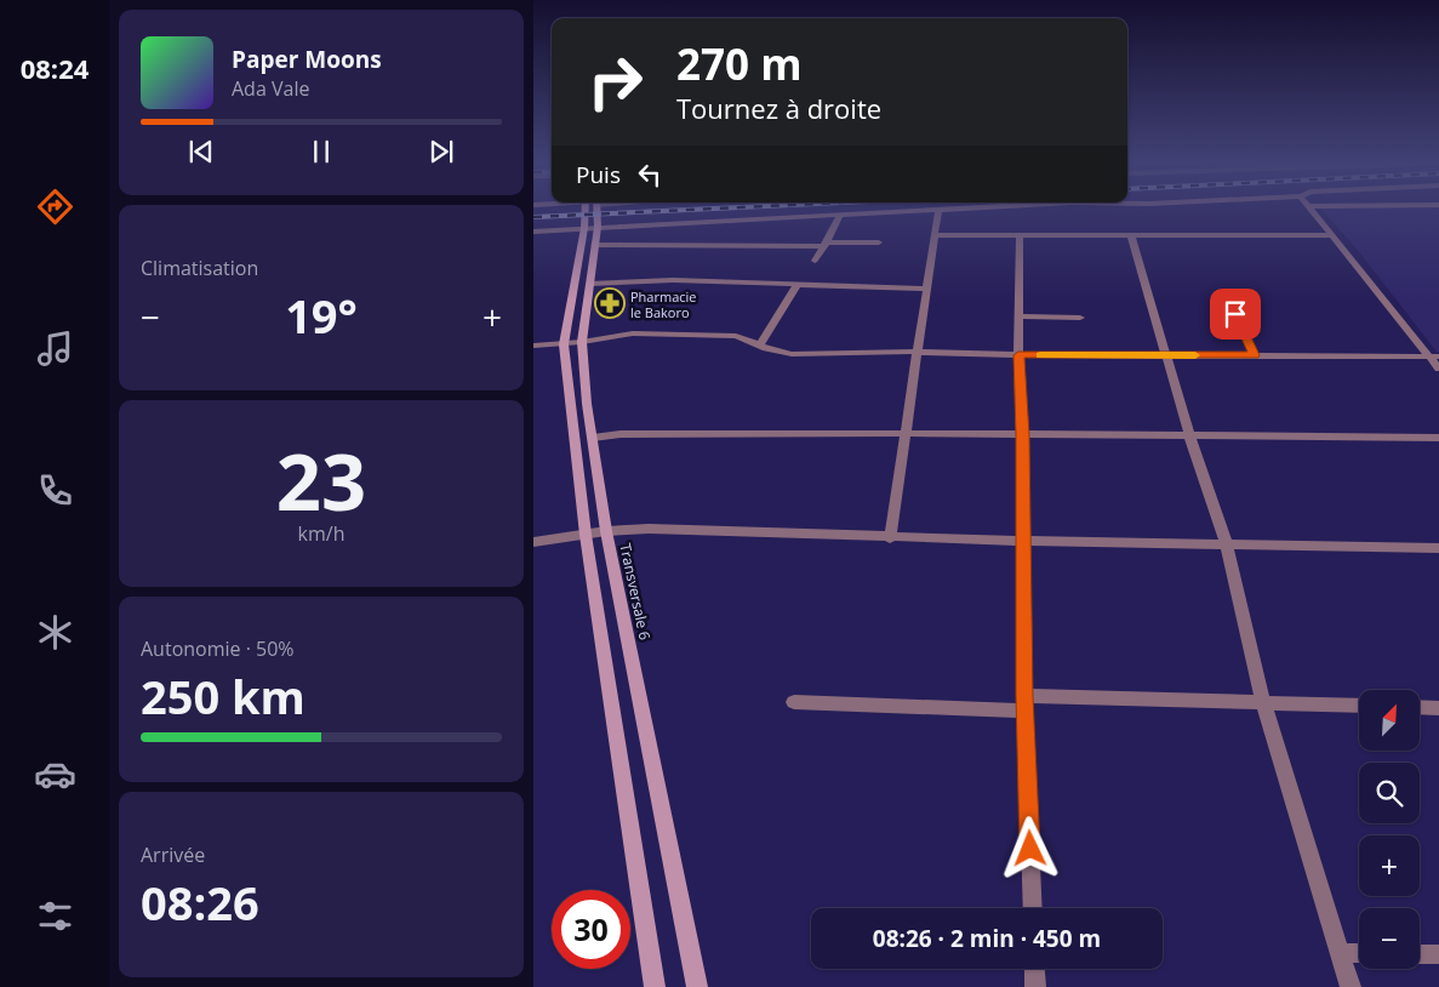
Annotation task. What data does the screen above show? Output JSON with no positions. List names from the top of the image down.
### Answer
{
  "streets": {
    "main road": ["Transversale 6"]
  },
  "places": {
    "pharmacy": ["Pharmacie le Bakoro"]
  },
  "north": "top right",
  "page": {
    "tabs": "08:24",
    "turn": ["270 m", "Tournez à droite"],
    "song": ["Paper Moons", "Ada Vale"],
    "then": "Puis",
    "tile": [
      "Climatisation",
      ["23", "km/h"],
      ["Autonomie · 50%", "250 km"],
      ["Arrivée", "08:26"]
    ],
    "heat": ["−", "19°", "+"],
    "map_buttons": ["+", "−"],
    "limit": "30",
    "trip": "08:26 · 2 min · 450 m"
  }
}
